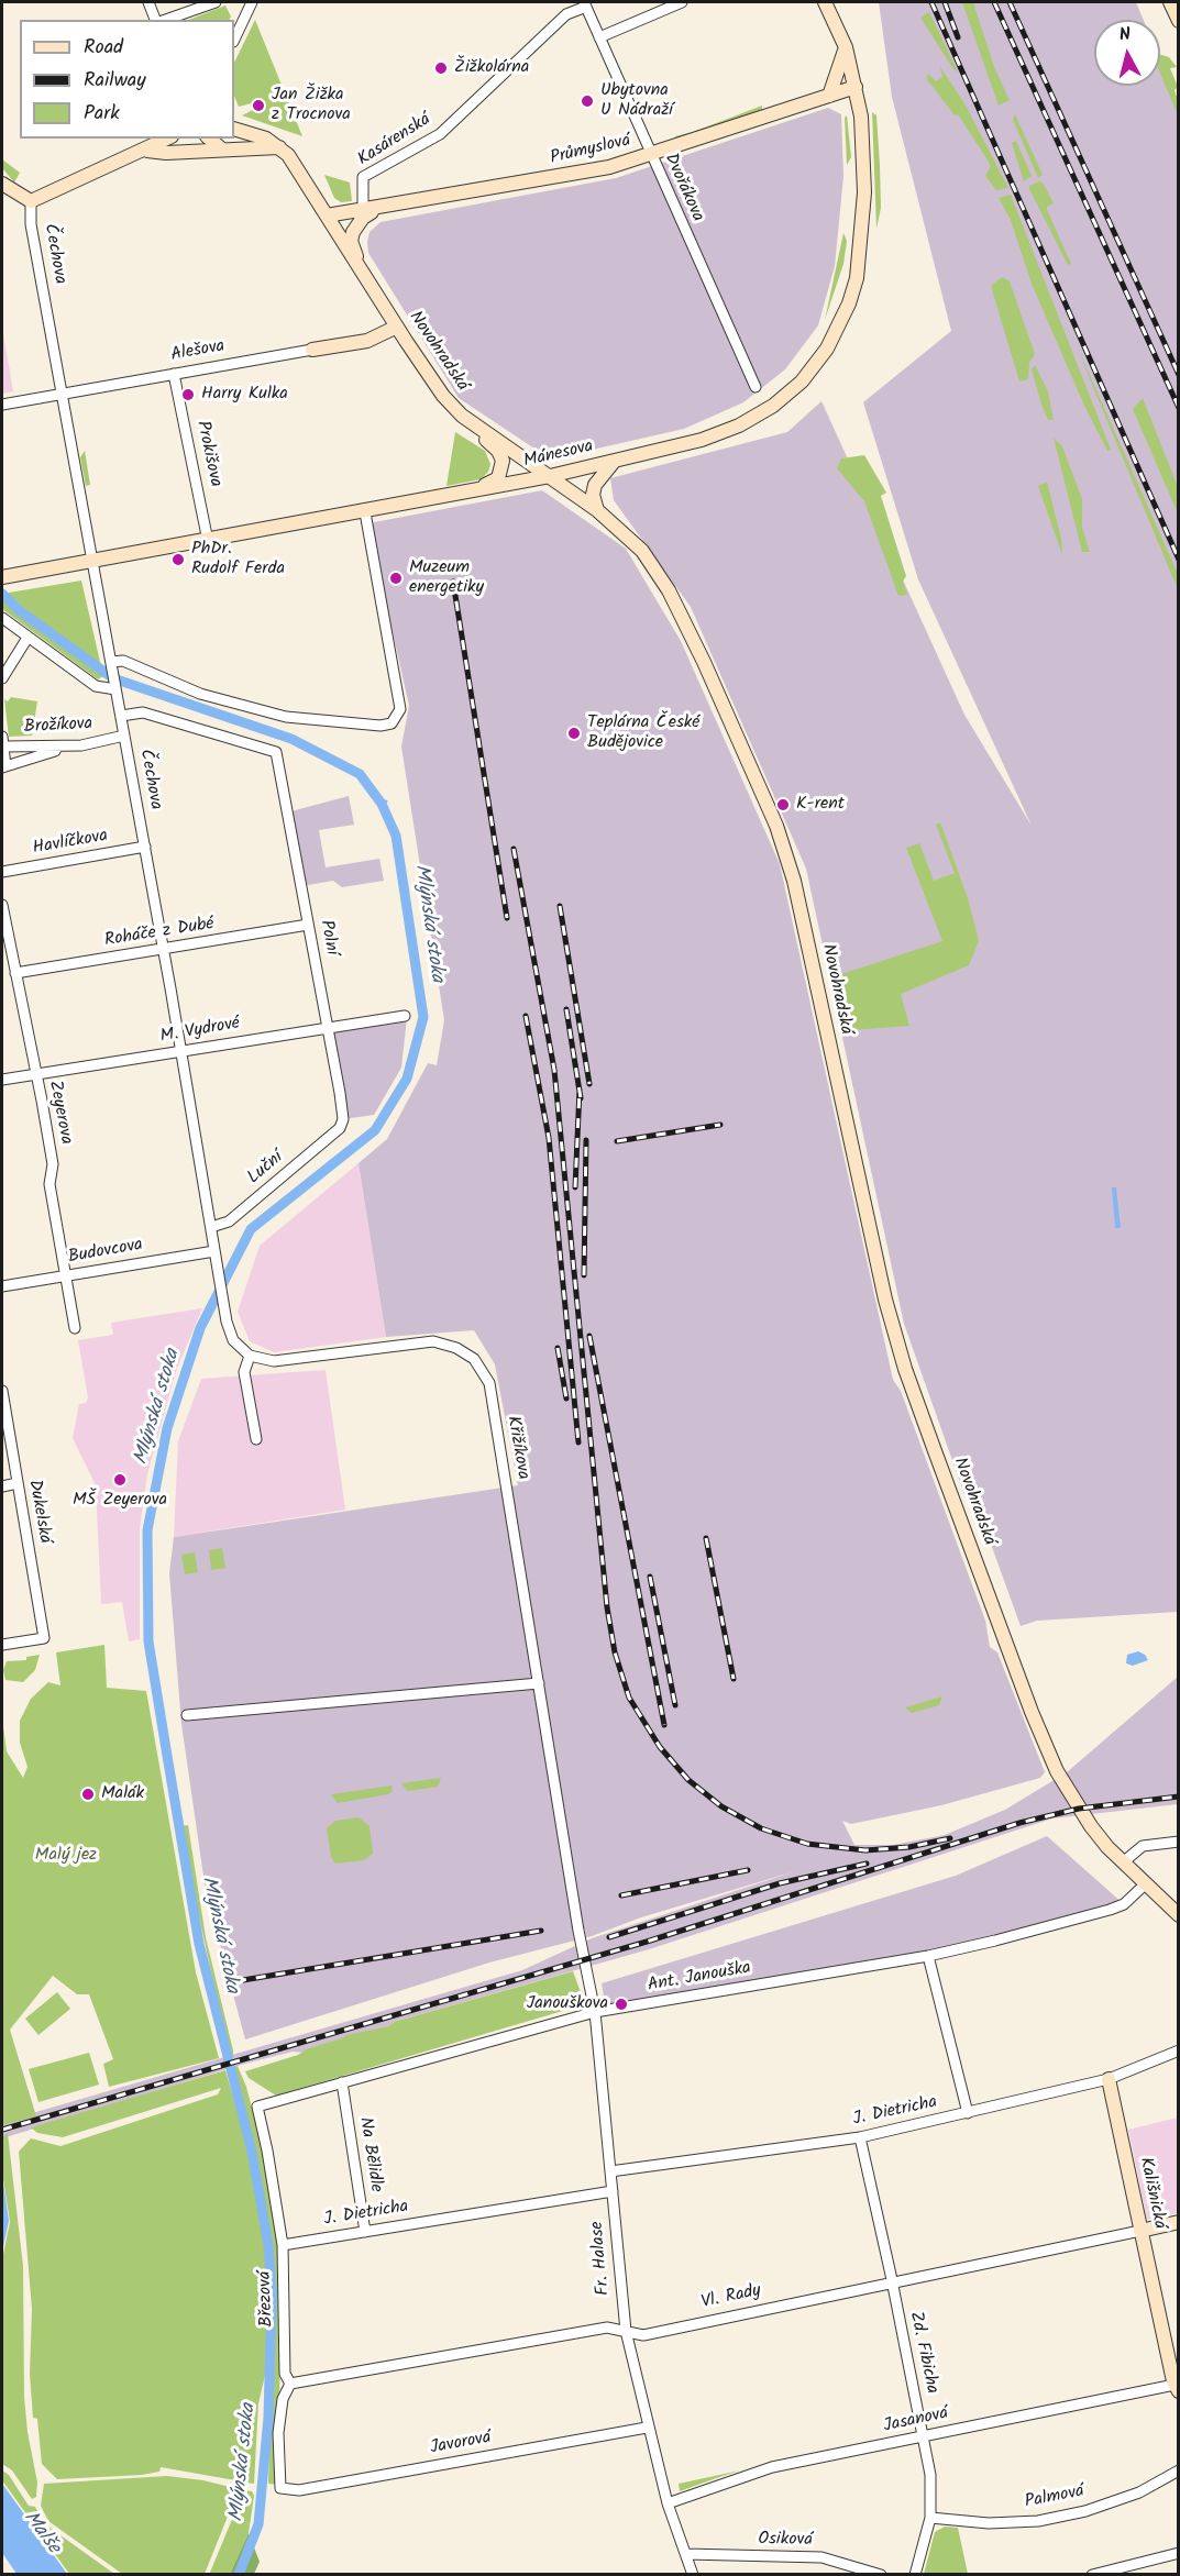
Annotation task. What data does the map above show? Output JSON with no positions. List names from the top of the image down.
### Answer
{
  "streets": {
    "main road": [
      "Průmyslová",
      "Alešova",
      "Novohradská",
      "Mánesova",
      "Kališnická",
      "Vl. Rady"
    ],
    "street": [
      "Kasárenská",
      "Dvořákova",
      "Čechova",
      "Prokišova",
      "Brožíkova",
      "Havlíčkova",
      "Roháče z Dubé",
      "Polní",
      "M. Vydrové",
      "Zeyerova",
      "Luční",
      "Budovcova",
      "Křižíkova",
      "Dukelská",
      "Ant. Janouška",
      "J. Dietricha",
      "Na Bělidle",
      "Fr. Halase",
      "Březová",
      "Zd. Fibicha",
      "Jasanová",
      "Javorová",
      "Palmová",
      "Osiková"
    ]
  },
  "crossings": [
    ["Kasárenská", "Průmyslová"],
    ["Kasárenská", "Dvořákova"],
    ["Průmyslová", "Dvořákova"],
    ["Průmyslová", "Novohradská"],
    ["Průmyslová", "Mánesova"],
    ["Čechova", "Alešova"],
    ["Čechova", "Mánesova"],
    ["Čechova", "Brožíkova"],
    ["Čechova", "Havlíčkova"],
    ["Čechova", "Roháče z Dubé"],
    ["Čechova", "Polní"],
    ["Čechova", "M. Vydrové"],
    ["Čechova", "Luční"],
    ["Čechova", "Budovcova"],
    ["Čechova", "Křižíkova"],
    ["Alešova", "Novohradská"],
    ["Alešova", "Prokišova"],
    ["Novohradská", "Mánesova"],
    ["Novohradská", "Ant. Janouška"],
    ["Prokišova", "Mánesova"],
    ["Roháče z Dubé", "Polní"],
    ["Roháče z Dubé", "Zeyerova"],
    ["Polní", "M. Vydrové"],
    ["Polní", "Luční"],
    ["M. Vydrové", "Zeyerova"],
    ["Zeyerova", "Budovcova"],
    ["Křižíkova", "Fr. Halase"],
    ["Ant. Janouška", "Na Bělidle"],
    ["Ant. Janouška", "Fr. Halase"],
    ["Ant. Janouška", "Březová"],
    ["J. Dietricha", "Na Bělidle"],
    ["J. Dietricha", "Kališnická"],
    ["J. Dietricha", "Fr. Halase"],
    ["J. Dietricha", "Březová"],
    ["J. Dietricha", "Zd. Fibicha"],
    ["Kališnická", "Vl. Rady"],
    ["Kališnická", "Jasanová"],
    ["Fr. Halase", "Vl. Rady"],
    ["Fr. Halase", "Jasanová"],
    ["Fr. Halase", "Javorová"],
    ["Fr. Halase", "Osiková"],
    ["Vl. Rady", "Březová"],
    ["Vl. Rady", "Zd. Fibicha"],
    ["Březová", "Javorová"],
    ["Zd. Fibicha", "Jasanová"],
    ["Zd. Fibicha", "Palmová"]
  ],
  "water": ["Mlýnská stoka", "Malše"],
  "parks": ["Malý jez"],
  "places": [
    "Žižkolárna",
    "Ubytovna U Nádraží",
    "Jan Žižka z Trocnova",
    "Harry Kulka",
    "PhDr. Rudolf Ferda",
    "Muzeum energetiky",
    "Teplárna České Budějovice",
    "K-rent",
    "MŠ Zeyerova",
    "Malák",
    "Janouškova"
  ],
  "legend": ["Road", "Railway", "Park"],
  "north": "top"
}
